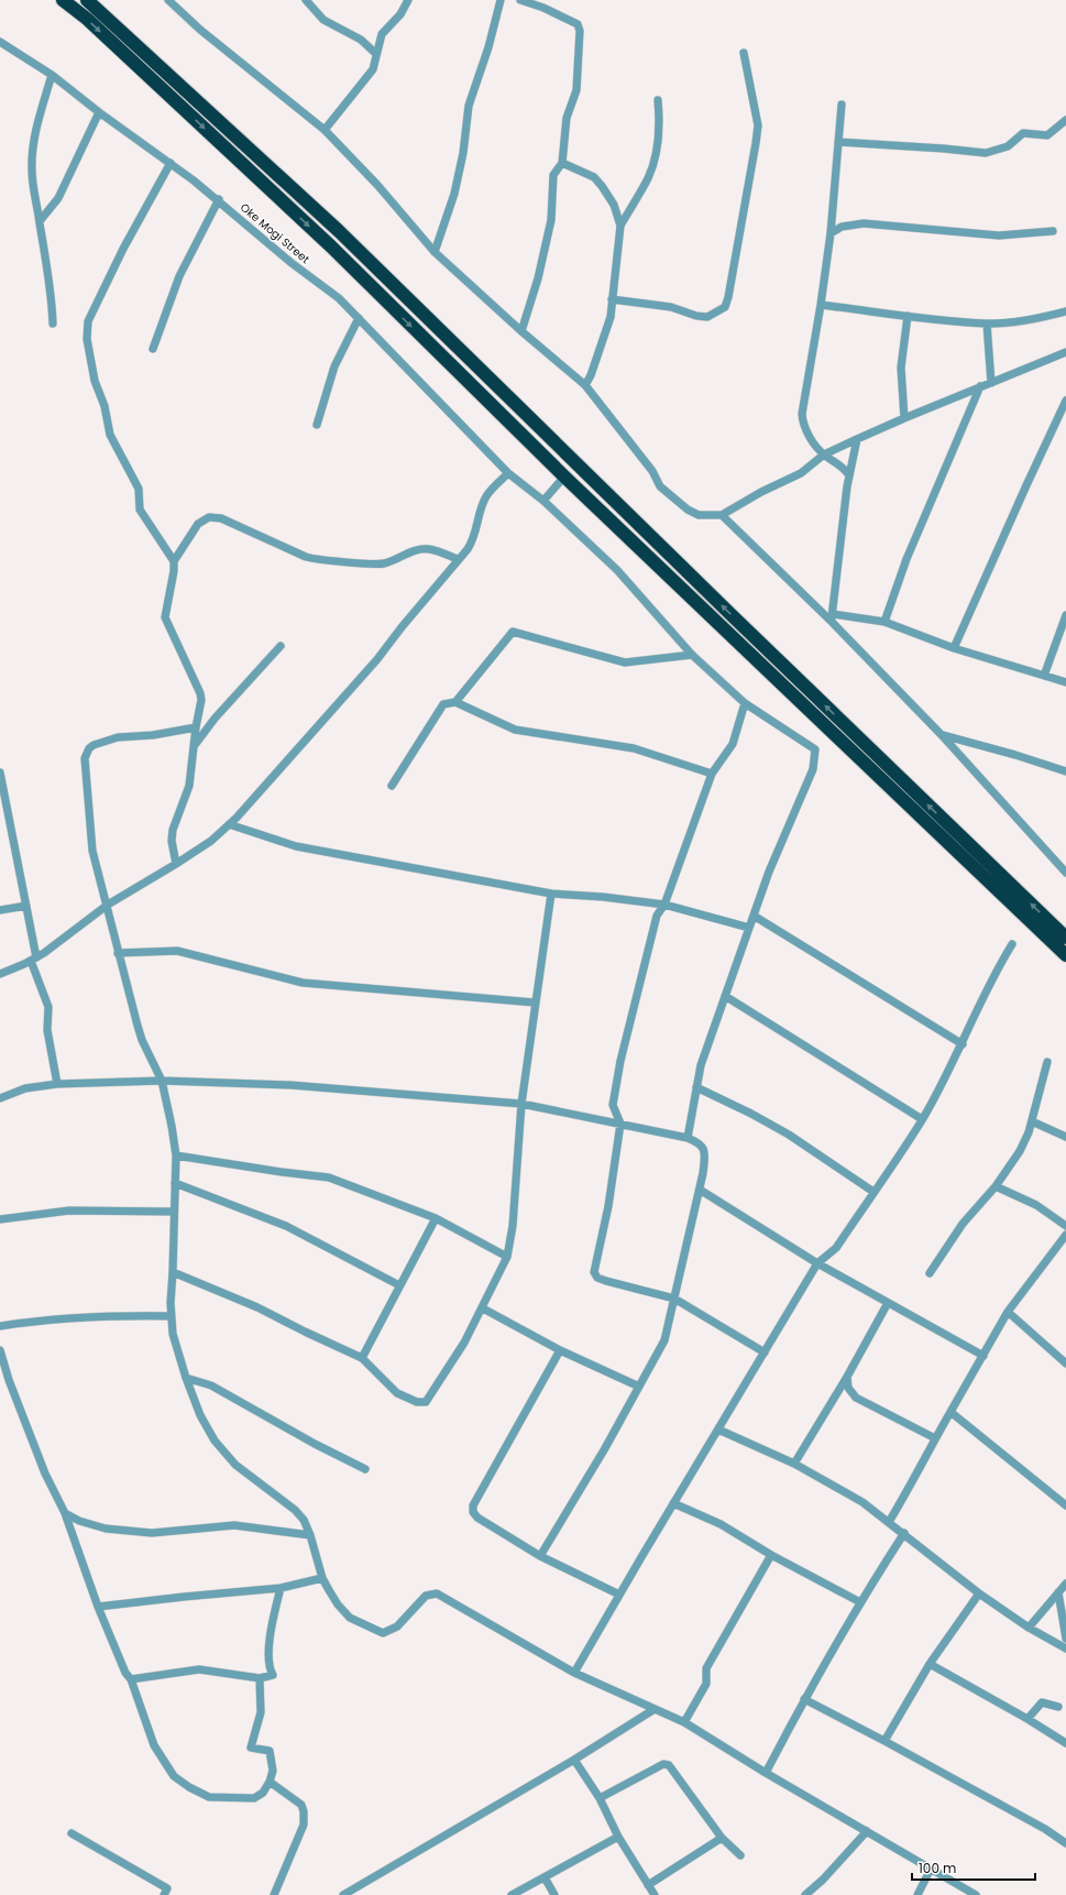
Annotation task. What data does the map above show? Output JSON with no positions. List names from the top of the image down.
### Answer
{
  "streets": {
    "street": ["Oke Mogi Street"]
  },
  "scale_bar": "100 m"
}
